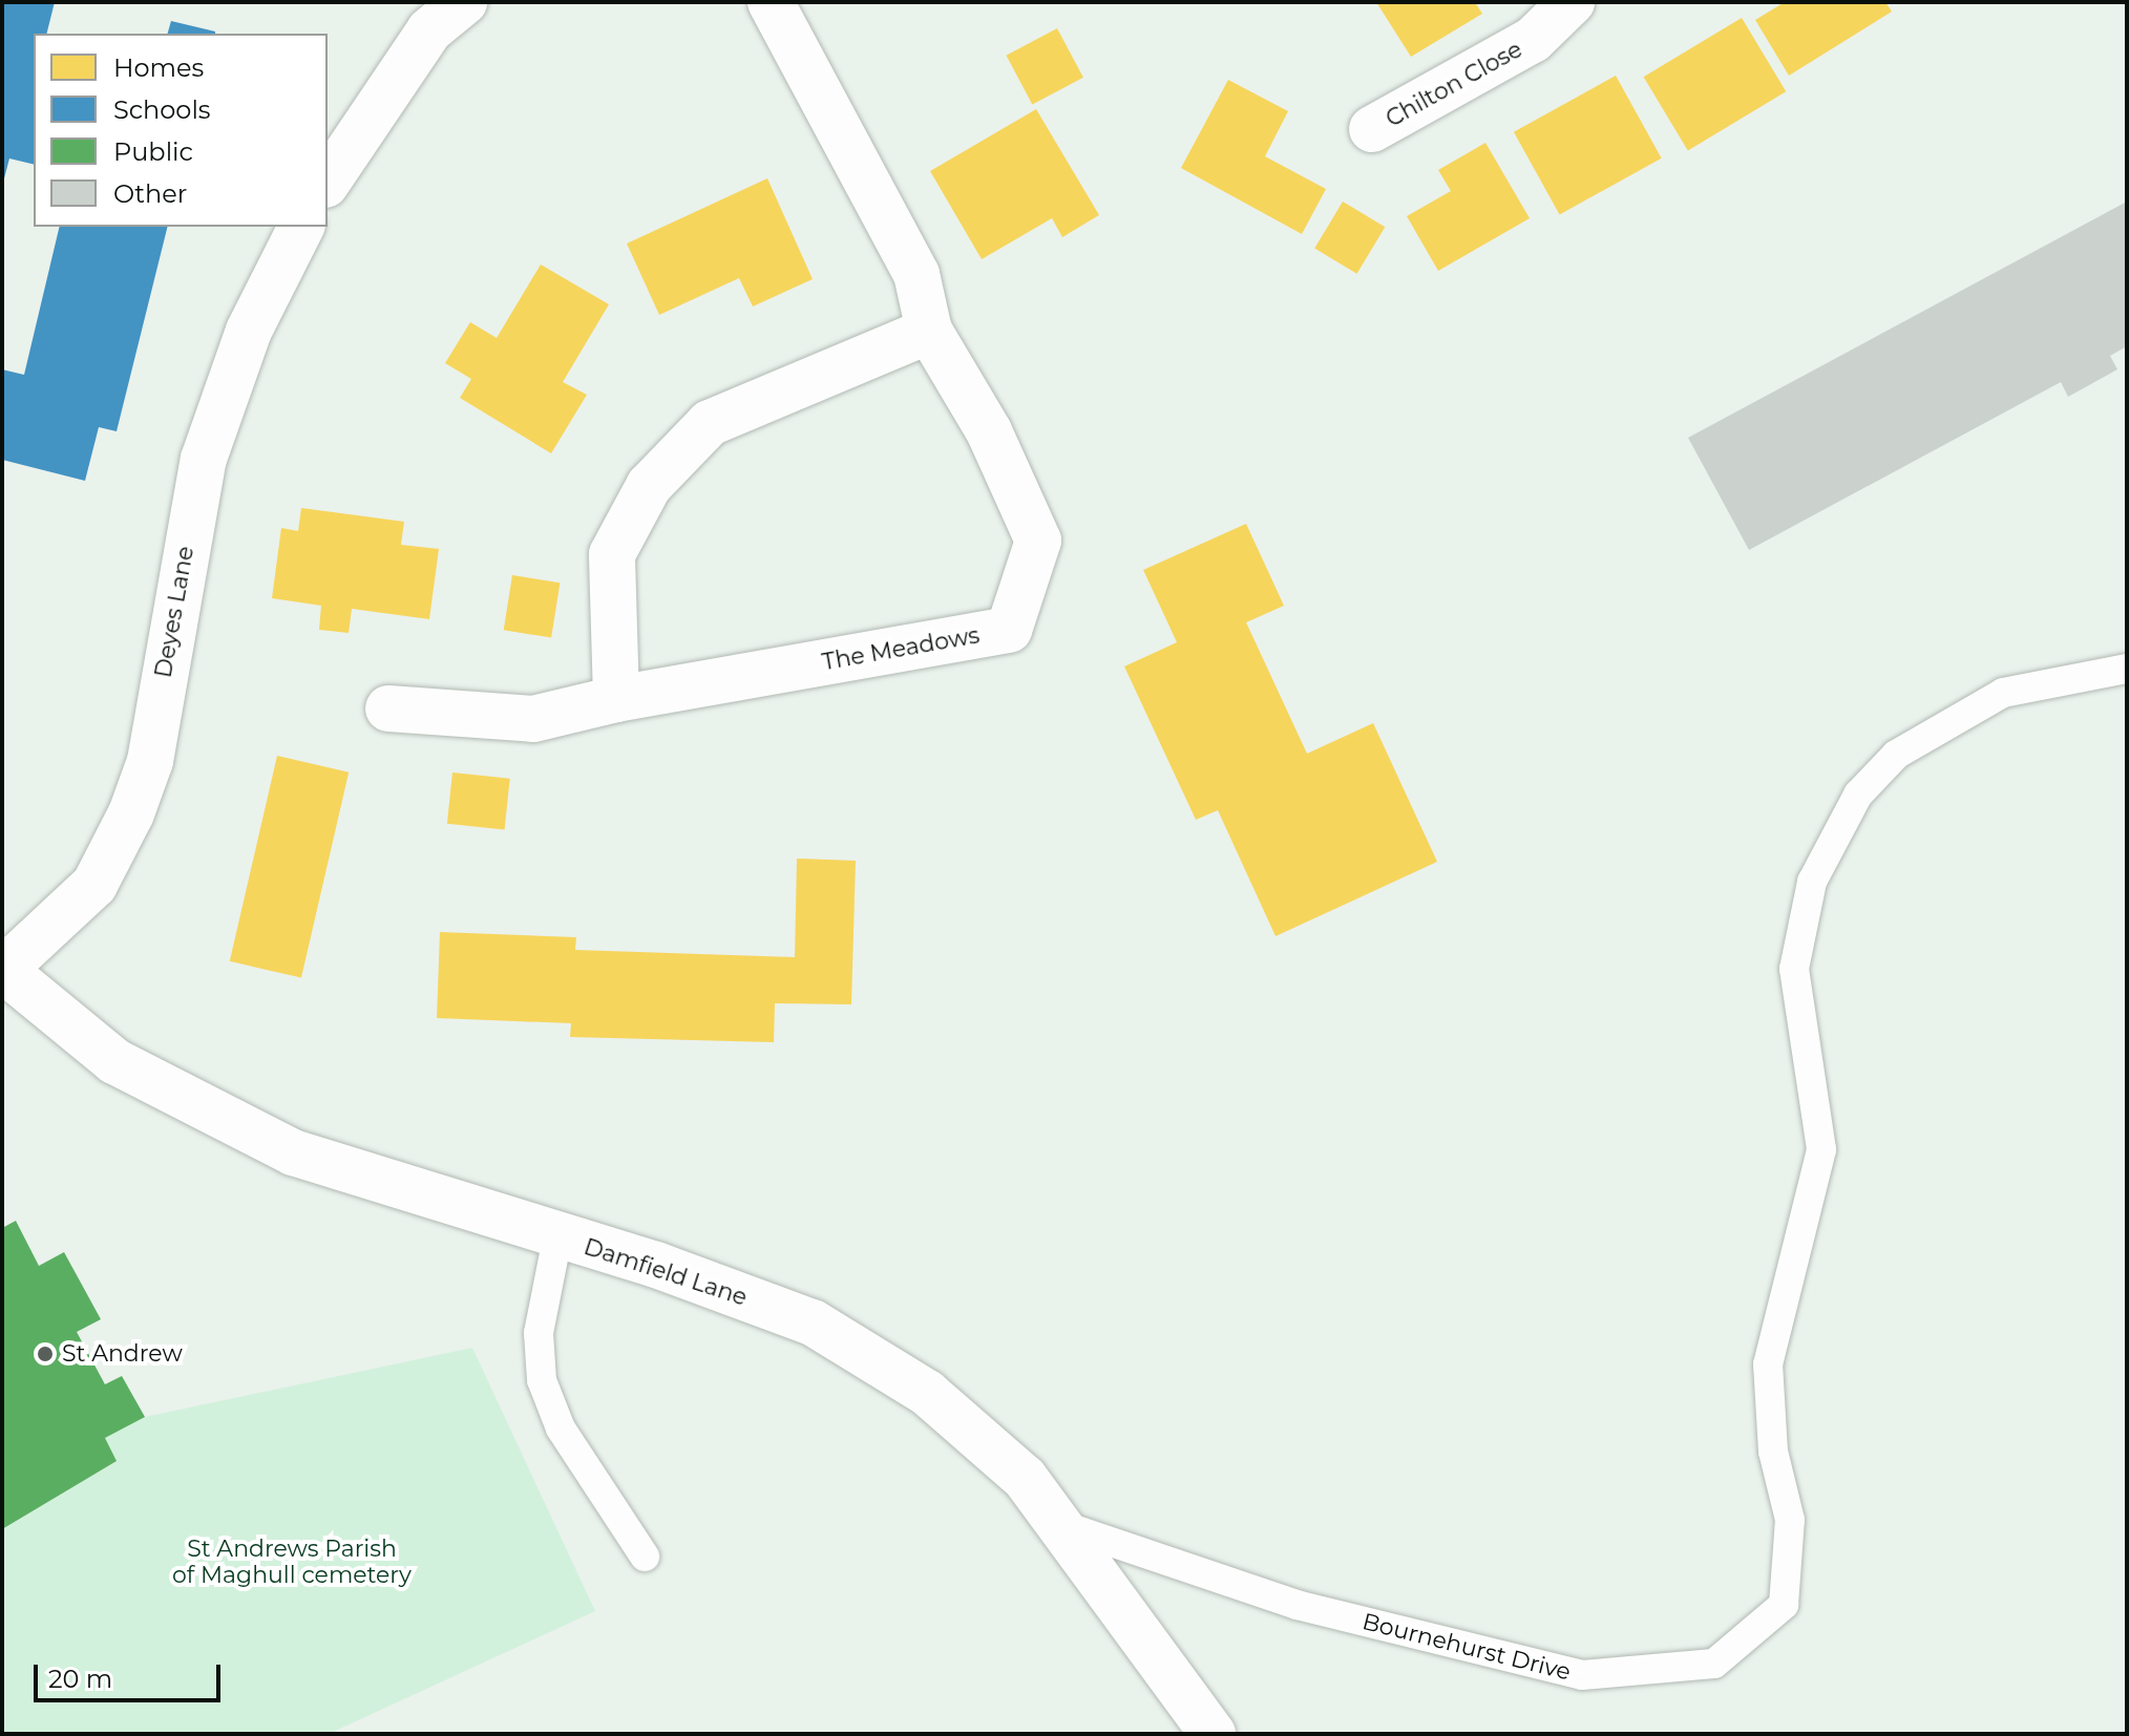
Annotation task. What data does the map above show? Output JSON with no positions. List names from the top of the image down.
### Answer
{
  "streets": {
    "street": [
      "Chilton Close",
      "Deyes Lane",
      "The Meadows",
      "Damfield Lane"
    ],
    "lane": ["Bournehurst Drive"]
  },
  "crossings": [
    ["Deyes Lane", "Damfield Lane"],
    ["Damfield Lane", "Bournehurst Drive"]
  ],
  "parks": ["St Andrews Parish of Maghull cemetery"],
  "places": ["St Andrew"],
  "legend": [
    "Homes",
    "Schools",
    "Public",
    "Other"
  ],
  "scale_bar": "20 m"
}
